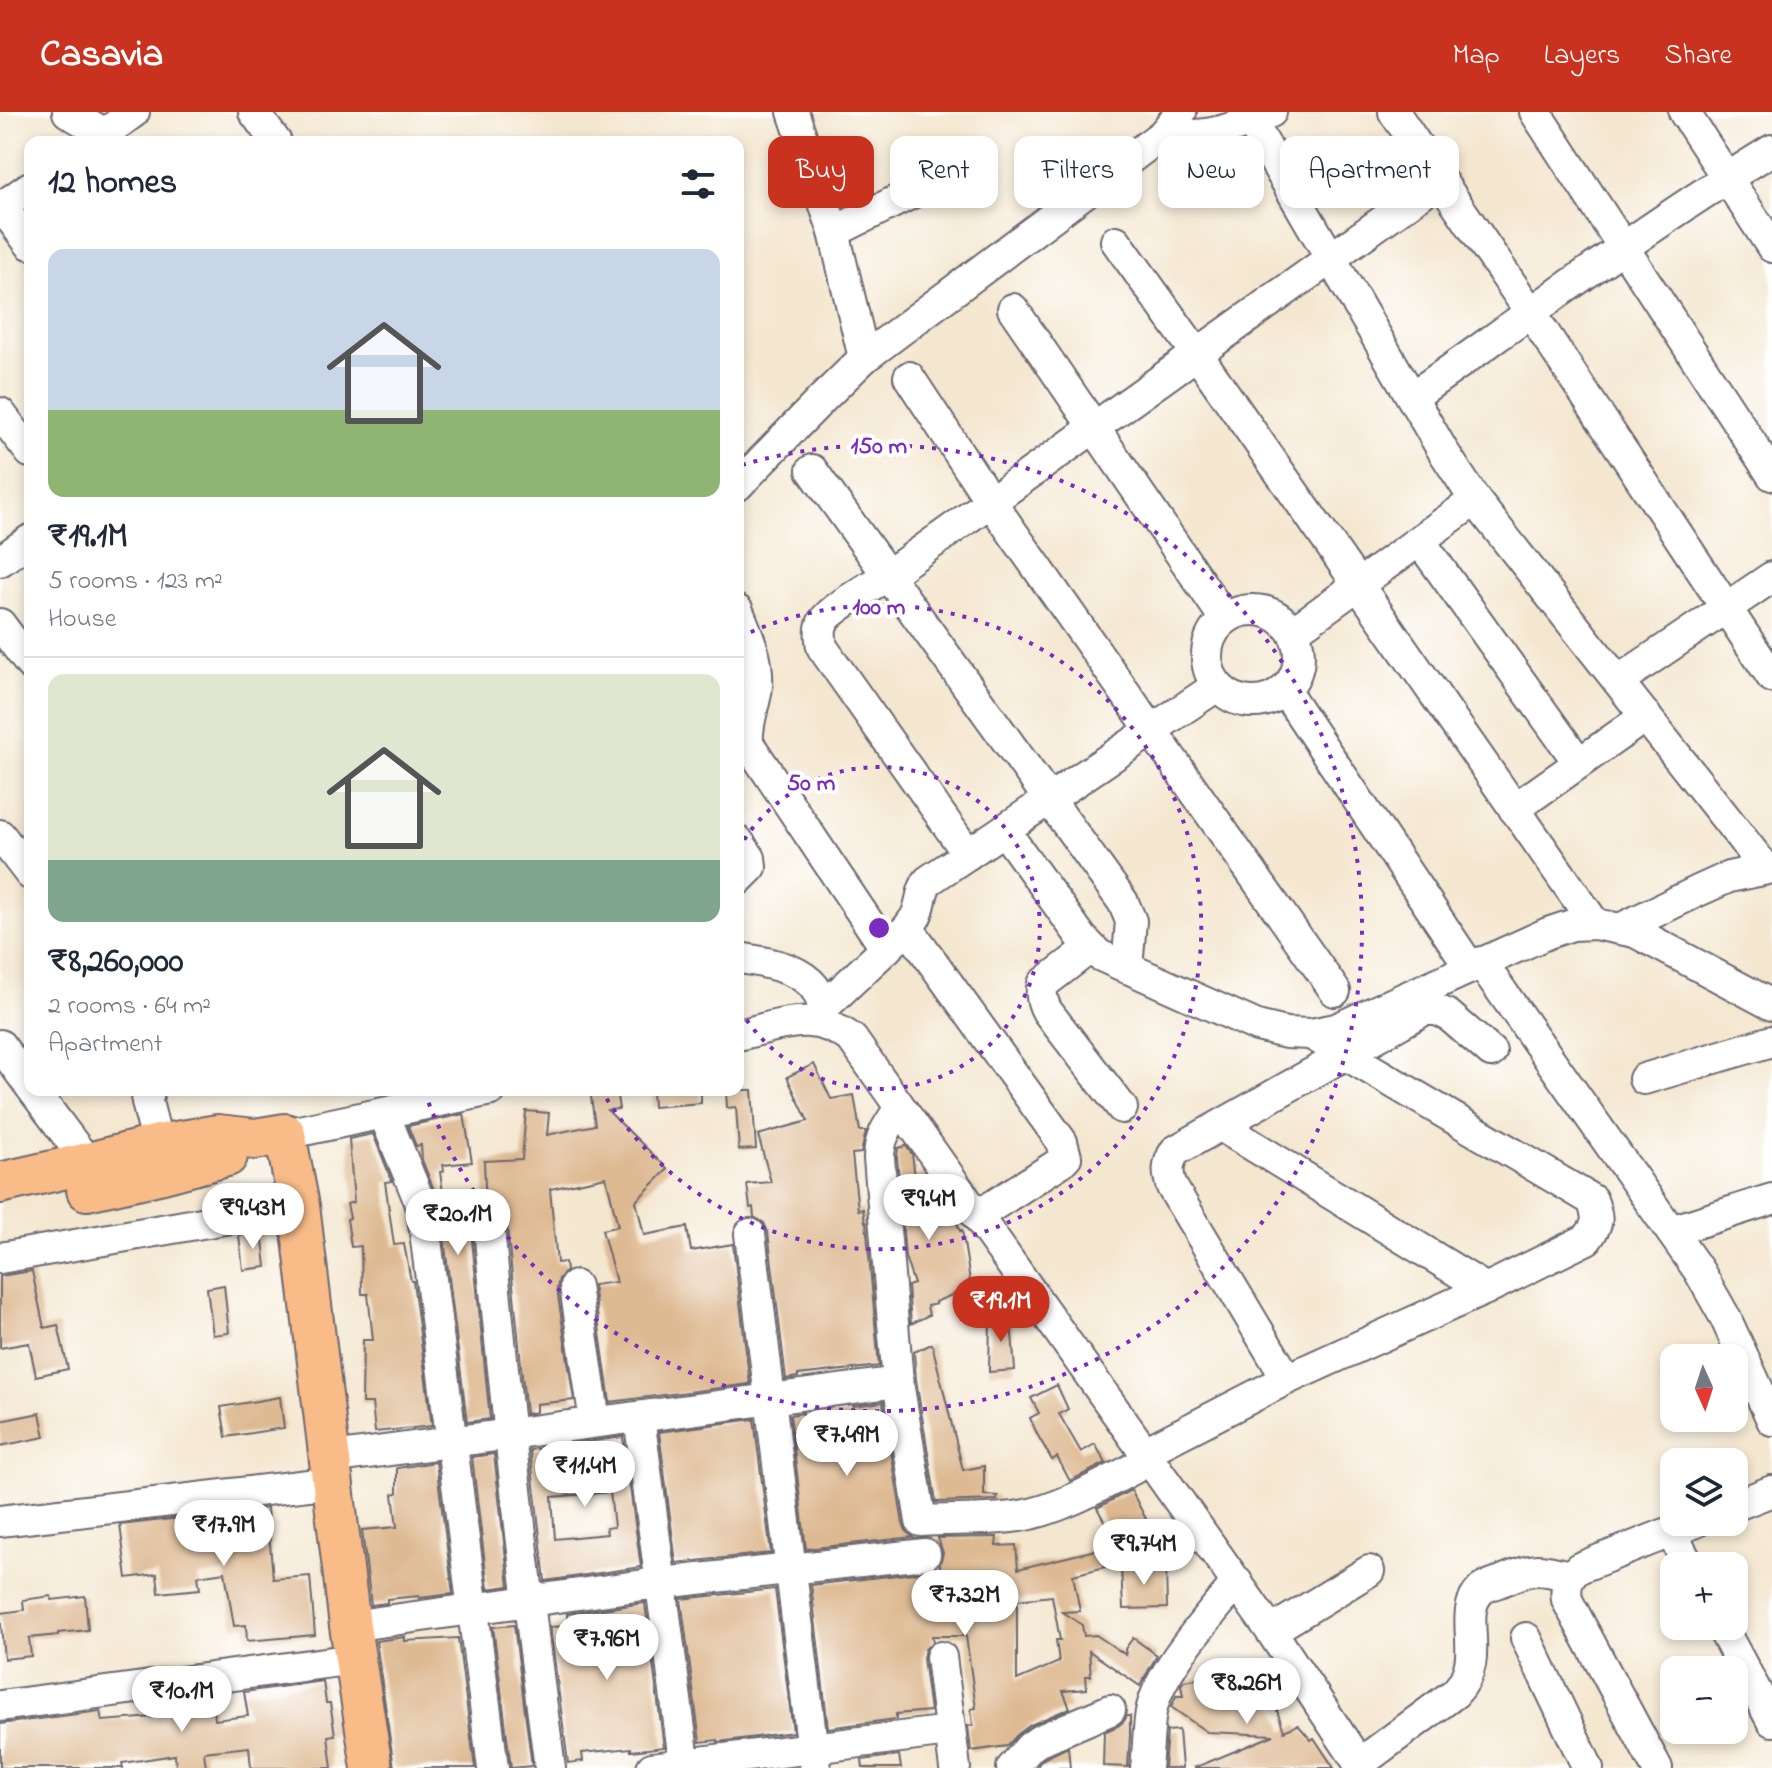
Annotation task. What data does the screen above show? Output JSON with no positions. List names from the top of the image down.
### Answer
{
  "north": "bottom",
  "page": {
    "header": "Casavia",
    "nav": ["Map", "Layers", "Share"],
    "chip": [
      "Buy",
      "Rent",
      "Filters",
      "New",
      "Apartment"
    ],
    "heading": "12 homes",
    "list": [
      {
        "name": "₹19.1M",
        "note": "5 rooms · 123 m² · House"
      },
      {
        "name": "₹8,260,000",
        "note": "2 rooms · 64 m² · Apartment"
      }
    ],
    "price": [
      "₹9.4M",
      "₹9.43M",
      "₹20.1M",
      "₹19.1M",
      "₹7.49M",
      "₹11.4M",
      "₹17.9M",
      "₹9.74M",
      "₹7.32M",
      "₹7.96M",
      "₹8.26M",
      "₹10.1M"
    ],
    "map_buttons": ["+", "−"]
  },
  "rings": ["150 m", "100 m", "50 m"]
}
